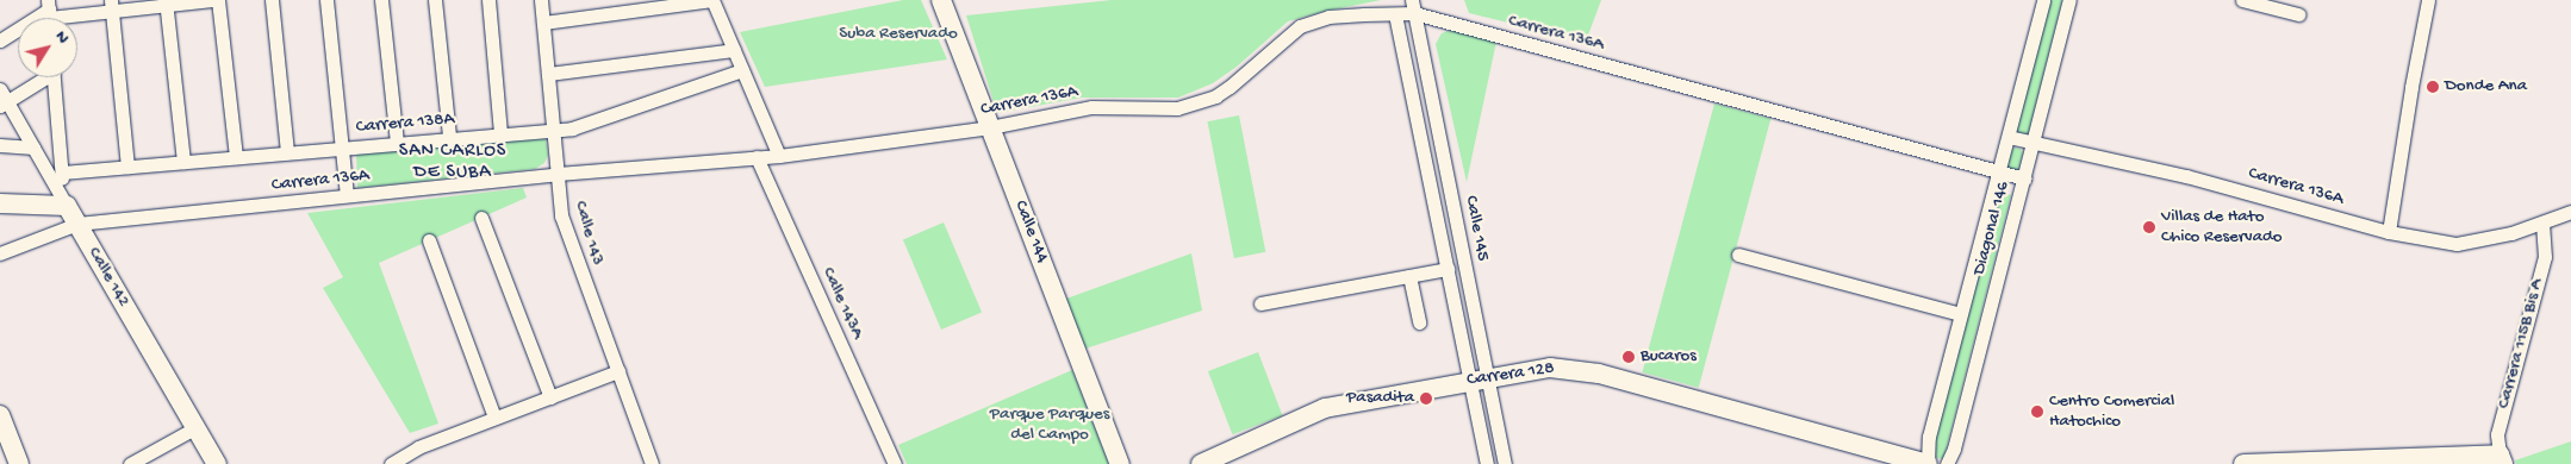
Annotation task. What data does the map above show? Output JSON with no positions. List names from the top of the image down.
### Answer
{
  "streets": {
    "street": [
      "Carrera 136A",
      "Carrera 138A",
      "Calle 145",
      "Diagonal 146",
      "Calle 144",
      "Calle 143",
      "Calle 142",
      "Calle 143A",
      "Carrera 115B Bis A",
      "Carrera 128"
    ]
  },
  "crossings": [
    ["Carrera 136A", "Calle 145"],
    ["Carrera 136A", "Diagonal 146"],
    ["Carrera 136A", "Calle 144"],
    ["Carrera 136A", "Calle 143"],
    ["Carrera 136A", "Calle 142"],
    ["Carrera 136A", "Calle 143A"],
    ["Carrera 136A", "Carrera 115B Bis A"],
    ["Carrera 138A", "Calle 143"],
    ["Calle 145", "Carrera 128"],
    ["Diagonal 146", "Carrera 128"]
  ],
  "districts": ["SAN CARLOS DE SUBA"],
  "parks": ["Suba Reservado", "Parque Parques del Campo"],
  "places": [
    "Donde Ana",
    "Villas de Hato Chico Reservado",
    "Bucaros",
    "Pasadita",
    "Centro Comercial Hatochico"
  ],
  "north": "top right"
}
